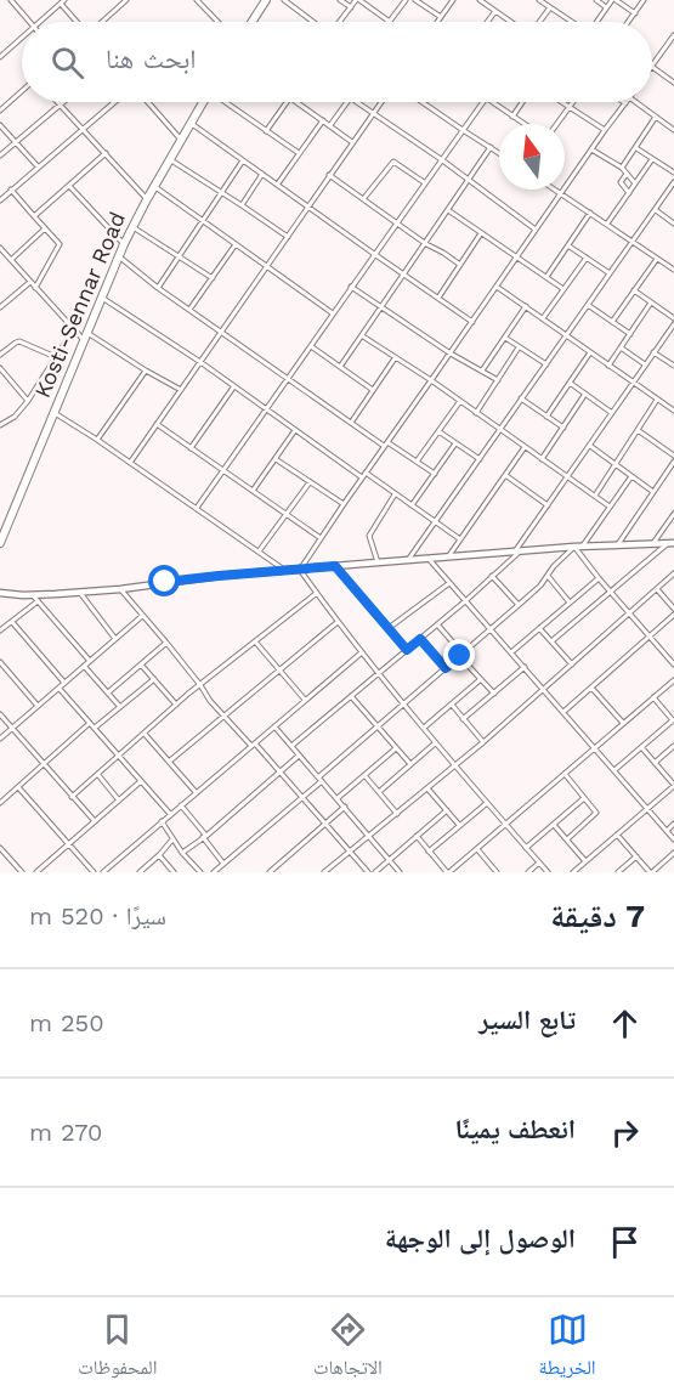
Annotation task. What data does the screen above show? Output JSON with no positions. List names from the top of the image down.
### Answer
{
  "streets": {
    "highway": ["Kosti-Sennar Road"]
  },
  "north": "top",
  "page": {
    "search": "ابحث هنا",
    "heading": ["7 دقيقة", "سيرًا · 520 m"],
    "list": [
      ["تابع السير", "250 m"],
      ["انعطف يمينًا", "270 m"],
      "الوصول إلى الوجهة"
    ],
    "nav": ["الخريطة", "الاتجاهات", "المحفوظات"]
  }
}
